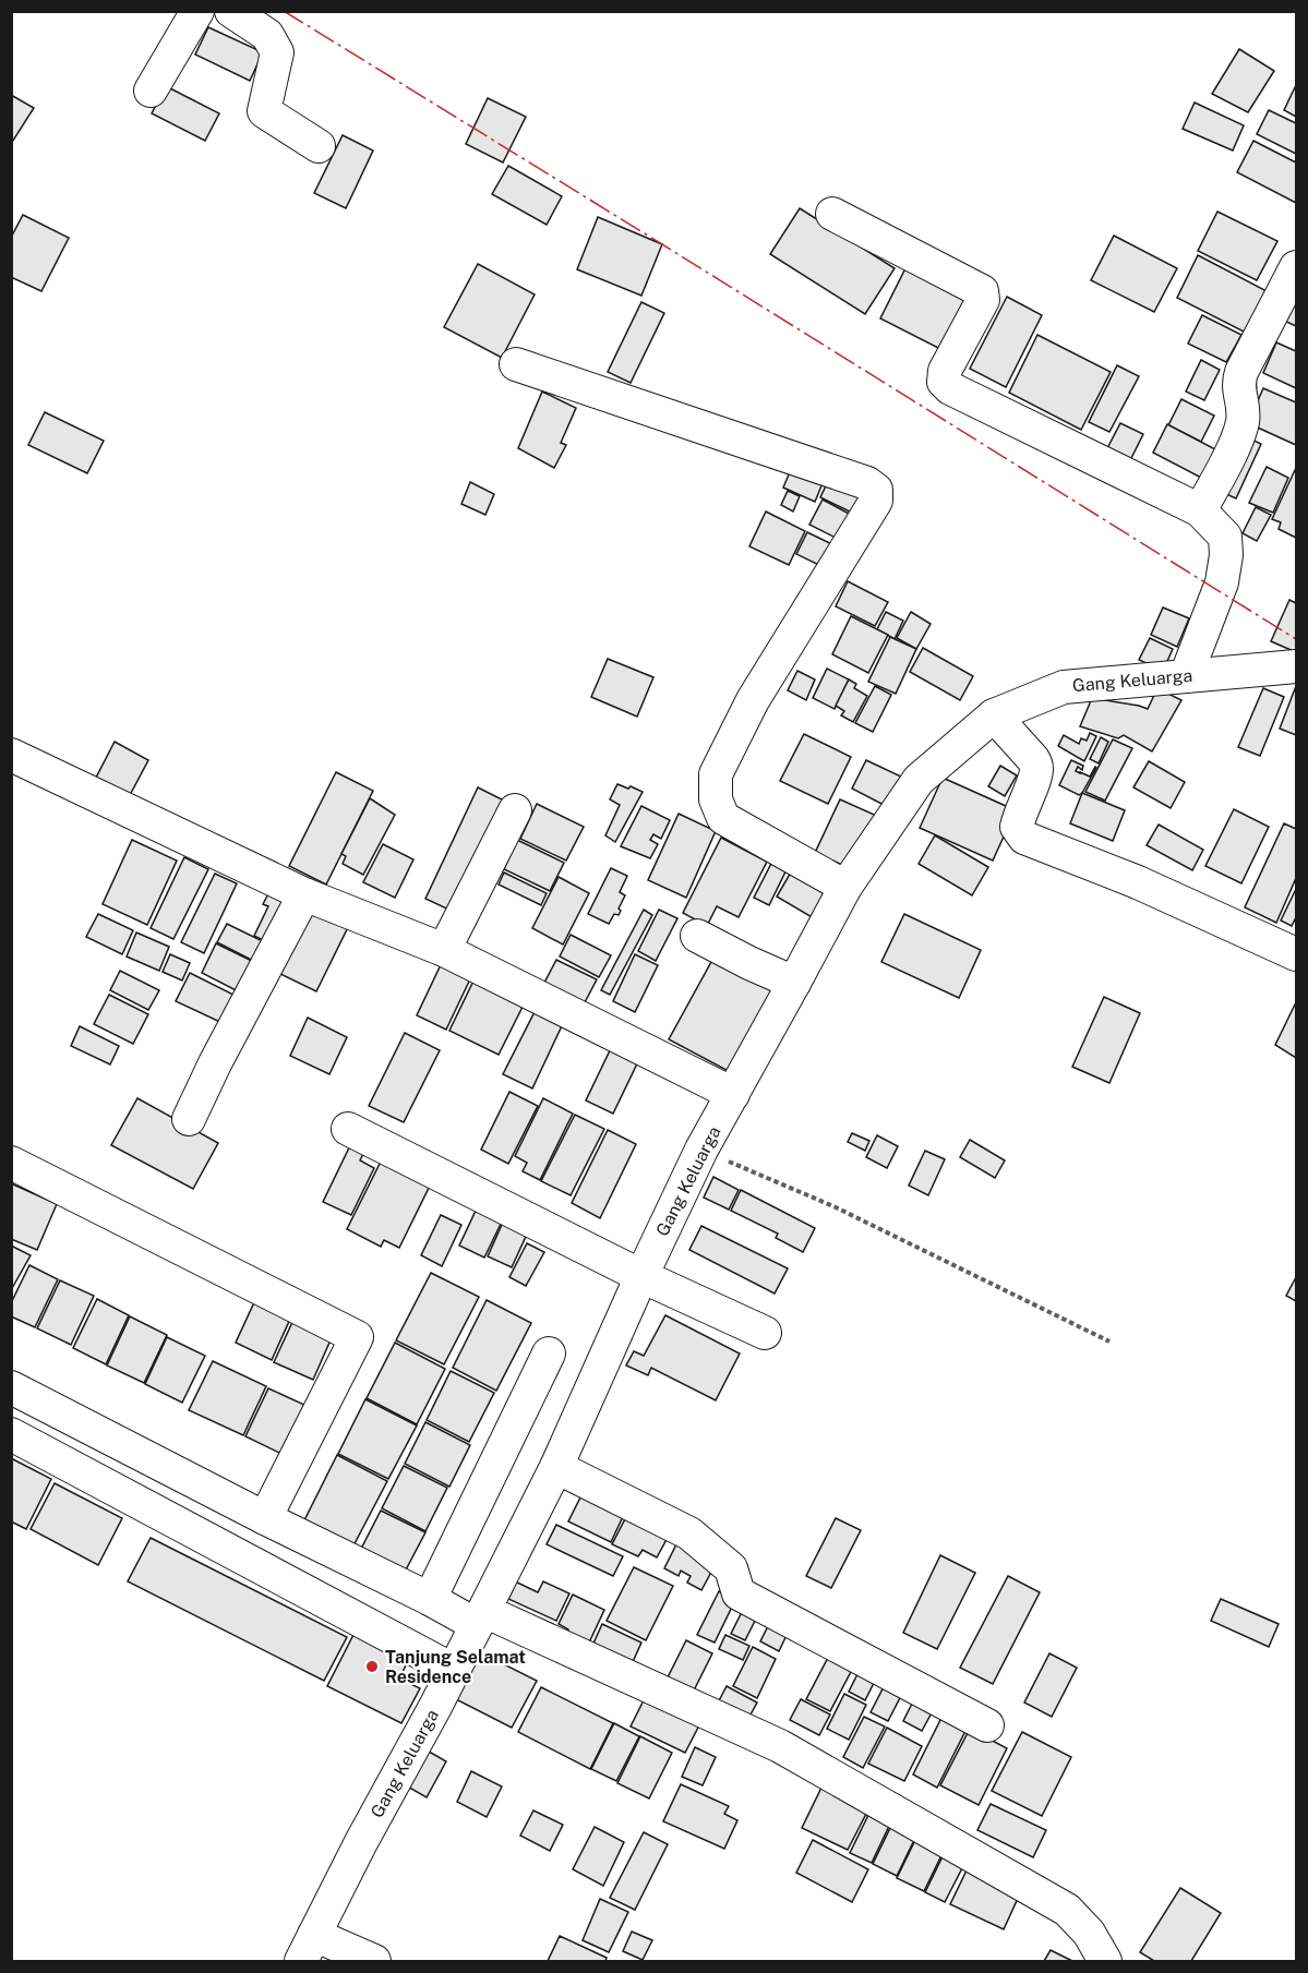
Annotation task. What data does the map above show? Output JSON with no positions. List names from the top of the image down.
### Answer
{
  "streets": {
    "street": ["Gang Keluarga"]
  },
  "places": ["Tanjung Selamat Residence"]
}
